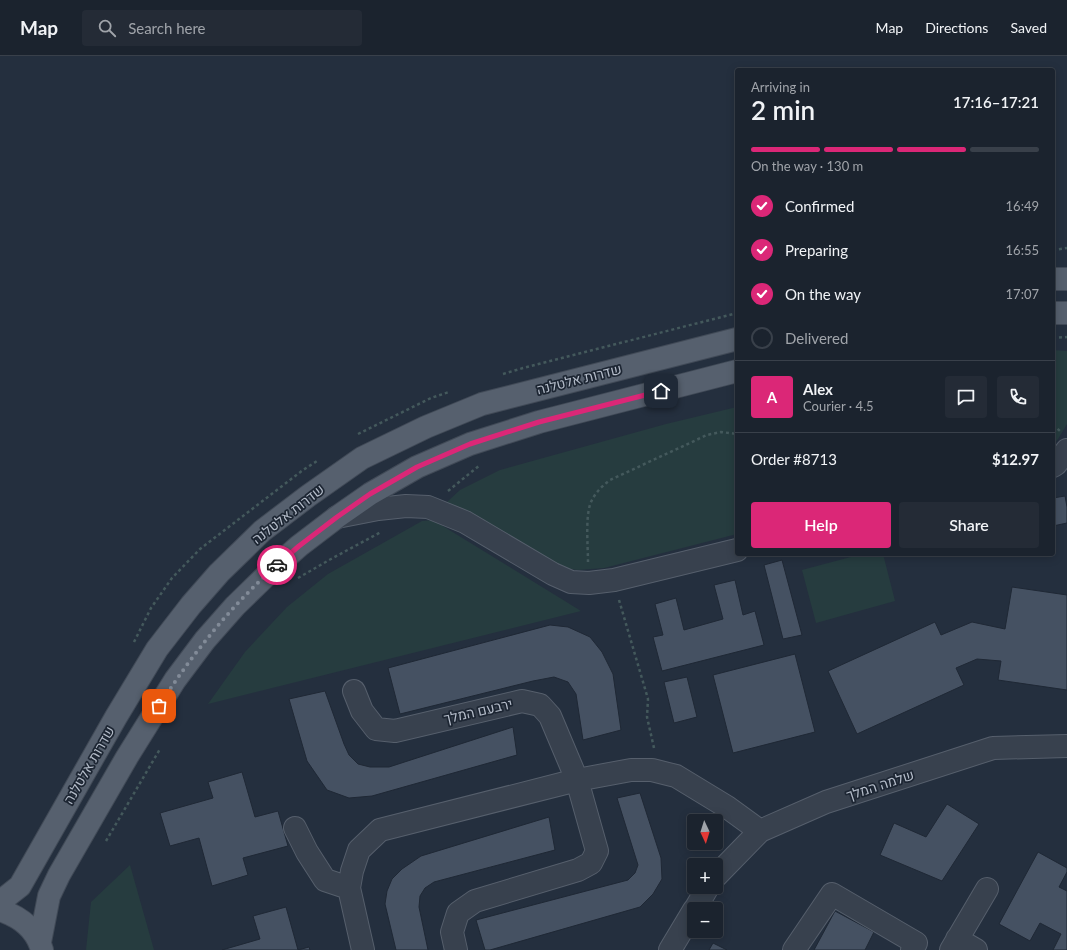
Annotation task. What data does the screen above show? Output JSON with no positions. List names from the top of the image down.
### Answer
{
  "streets": {
    "main road": ["שדרות אלטלנה"],
    "street": ["ירבעם המלך", "שלמה המלך"]
  },
  "north": "bottom",
  "page": {
    "header": "Map",
    "search": "Search here",
    "nav": ["Map", "Directions", "Saved"],
    "heading": ["2 min", "Arriving in", "17:16–17:21"],
    "panel": [
      "Alex",
      "Courier · 4.5",
      "Order #8713",
      "$12.97"
    ],
    "bar": "On the way · 130 m",
    "list": [
      ["Confirmed", "16:49"],
      ["Preparing", "16:55"],
      ["On the way", "17:07"],
      "Delivered"
    ],
    "round": "A",
    "buttons": ["Help", "Share"],
    "map_buttons": ["+", "−"]
  }
}
